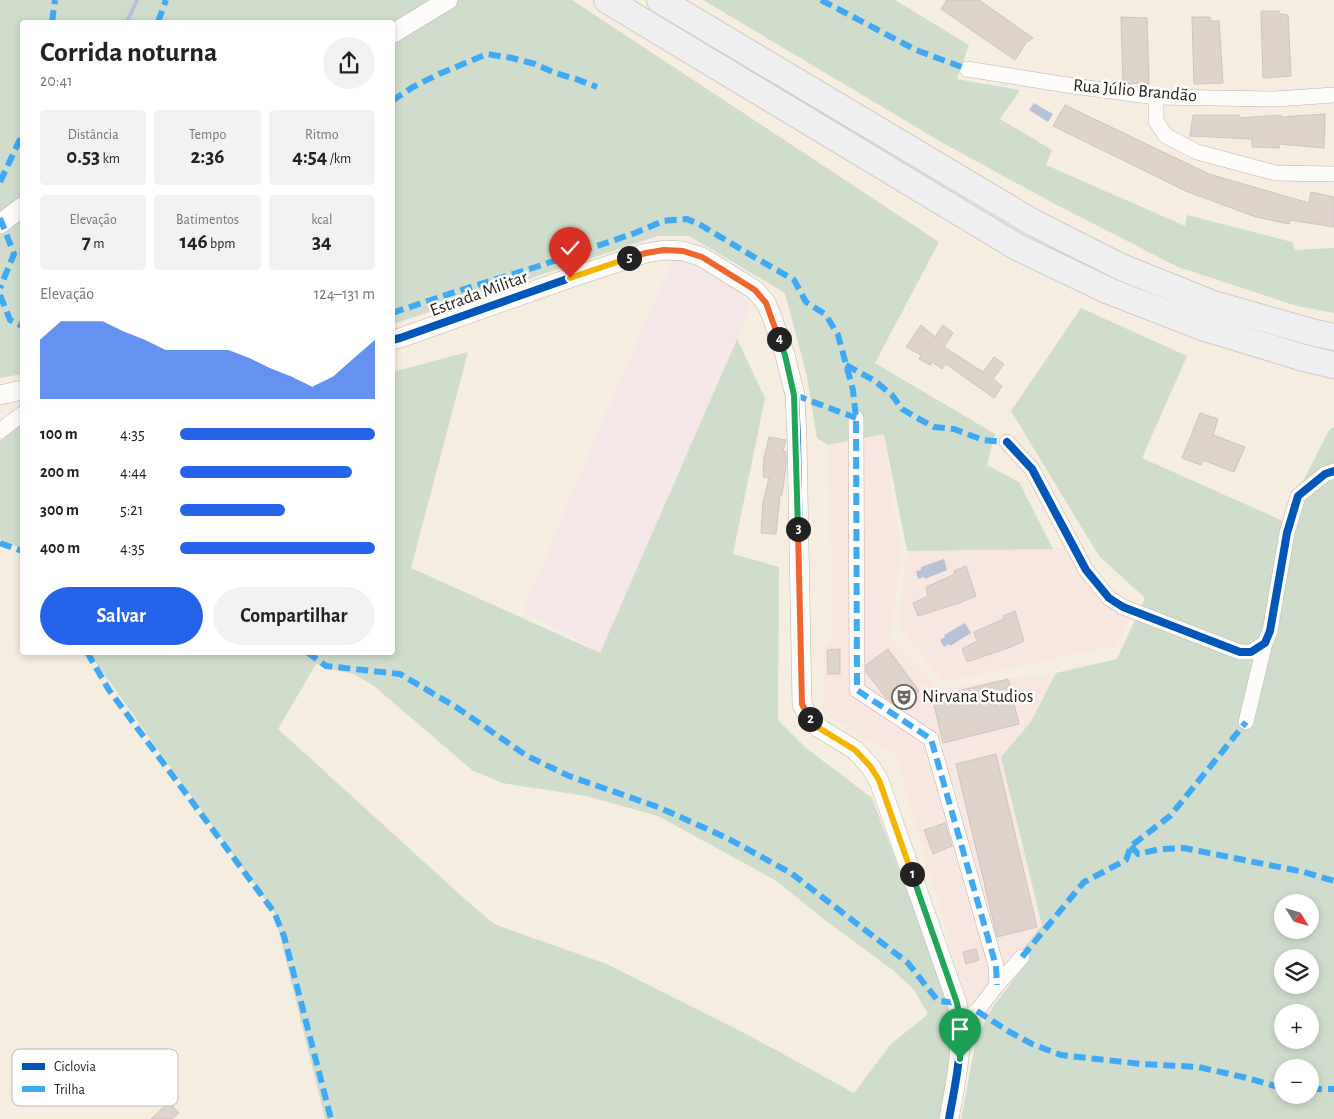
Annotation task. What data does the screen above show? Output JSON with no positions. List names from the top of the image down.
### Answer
{
  "streets": {
    "street": ["Rua Júlio Brandão", "Estrada Militar"]
  },
  "places": {
    "theatre": ["Nirvana Studios"]
  },
  "legend": ["Ciclovia", "Trilha"],
  "north": "bottom right",
  "page": {
    "heading": ["Corrida noturna", "20:41"],
    "stats": [
      ["Distância", "0.53 km"],
      ["Tempo", "2:36"],
      ["Ritmo", "4:54 /km"],
      ["Elevação", "7 m"],
      ["Batimentos", "146 bpm"],
      ["kcal", "34"]
    ],
    "pins": [
      "5",
      "4",
      "3",
      "2",
      "1"
    ],
    "chart": ["Elevação", "124–131 m"],
    "list": [
      {
        "name": "100 m",
        "note": "4:35"
      },
      {
        "name": "200 m",
        "note": "4:44"
      },
      {
        "name": "300 m",
        "note": "5:21"
      },
      {
        "name": "400 m",
        "note": "4:35"
      }
    ],
    "buttons": ["Salvar", "Compartilhar"],
    "map_buttons": ["+", "−"]
  }
}
